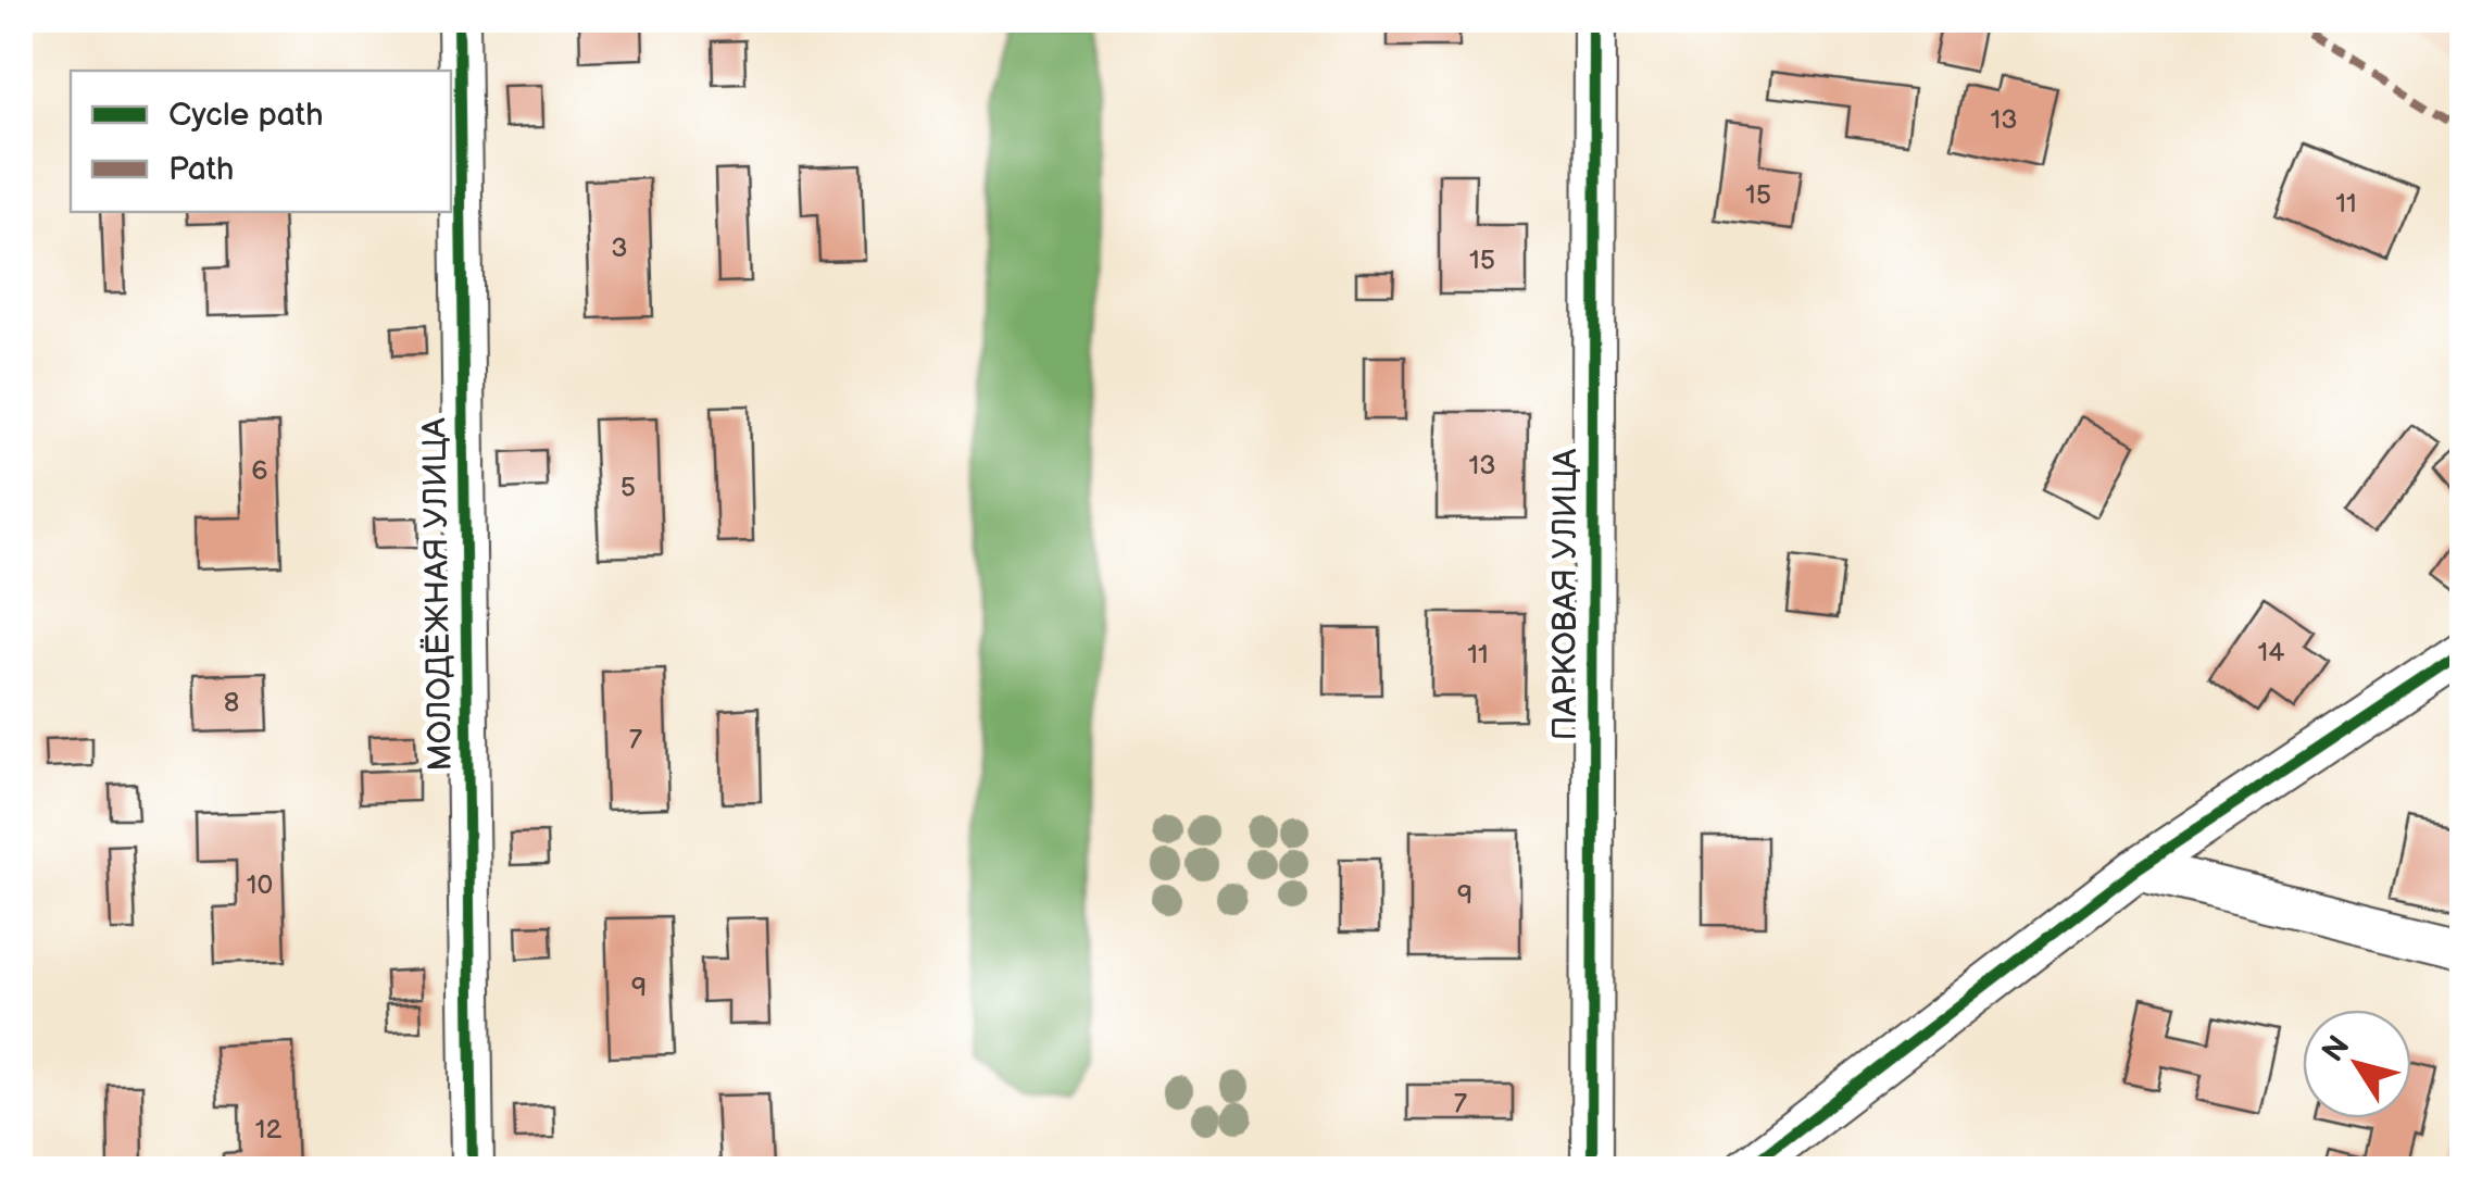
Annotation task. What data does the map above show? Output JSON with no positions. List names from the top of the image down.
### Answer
{
  "streets": {
    "street": ["МОЛОДЁЖНАЯ УЛИЦА", "ПАРКОВАЯ УЛИЦА"]
  },
  "house_numbers": [
    "13",
    "15",
    "11",
    "3",
    "15",
    "13",
    "6",
    "5",
    "14",
    "11",
    "8",
    "7",
    "10",
    "9",
    "9",
    "7",
    "12"
  ],
  "legend": ["Cycle path", "Path"],
  "north": "top left"
}
